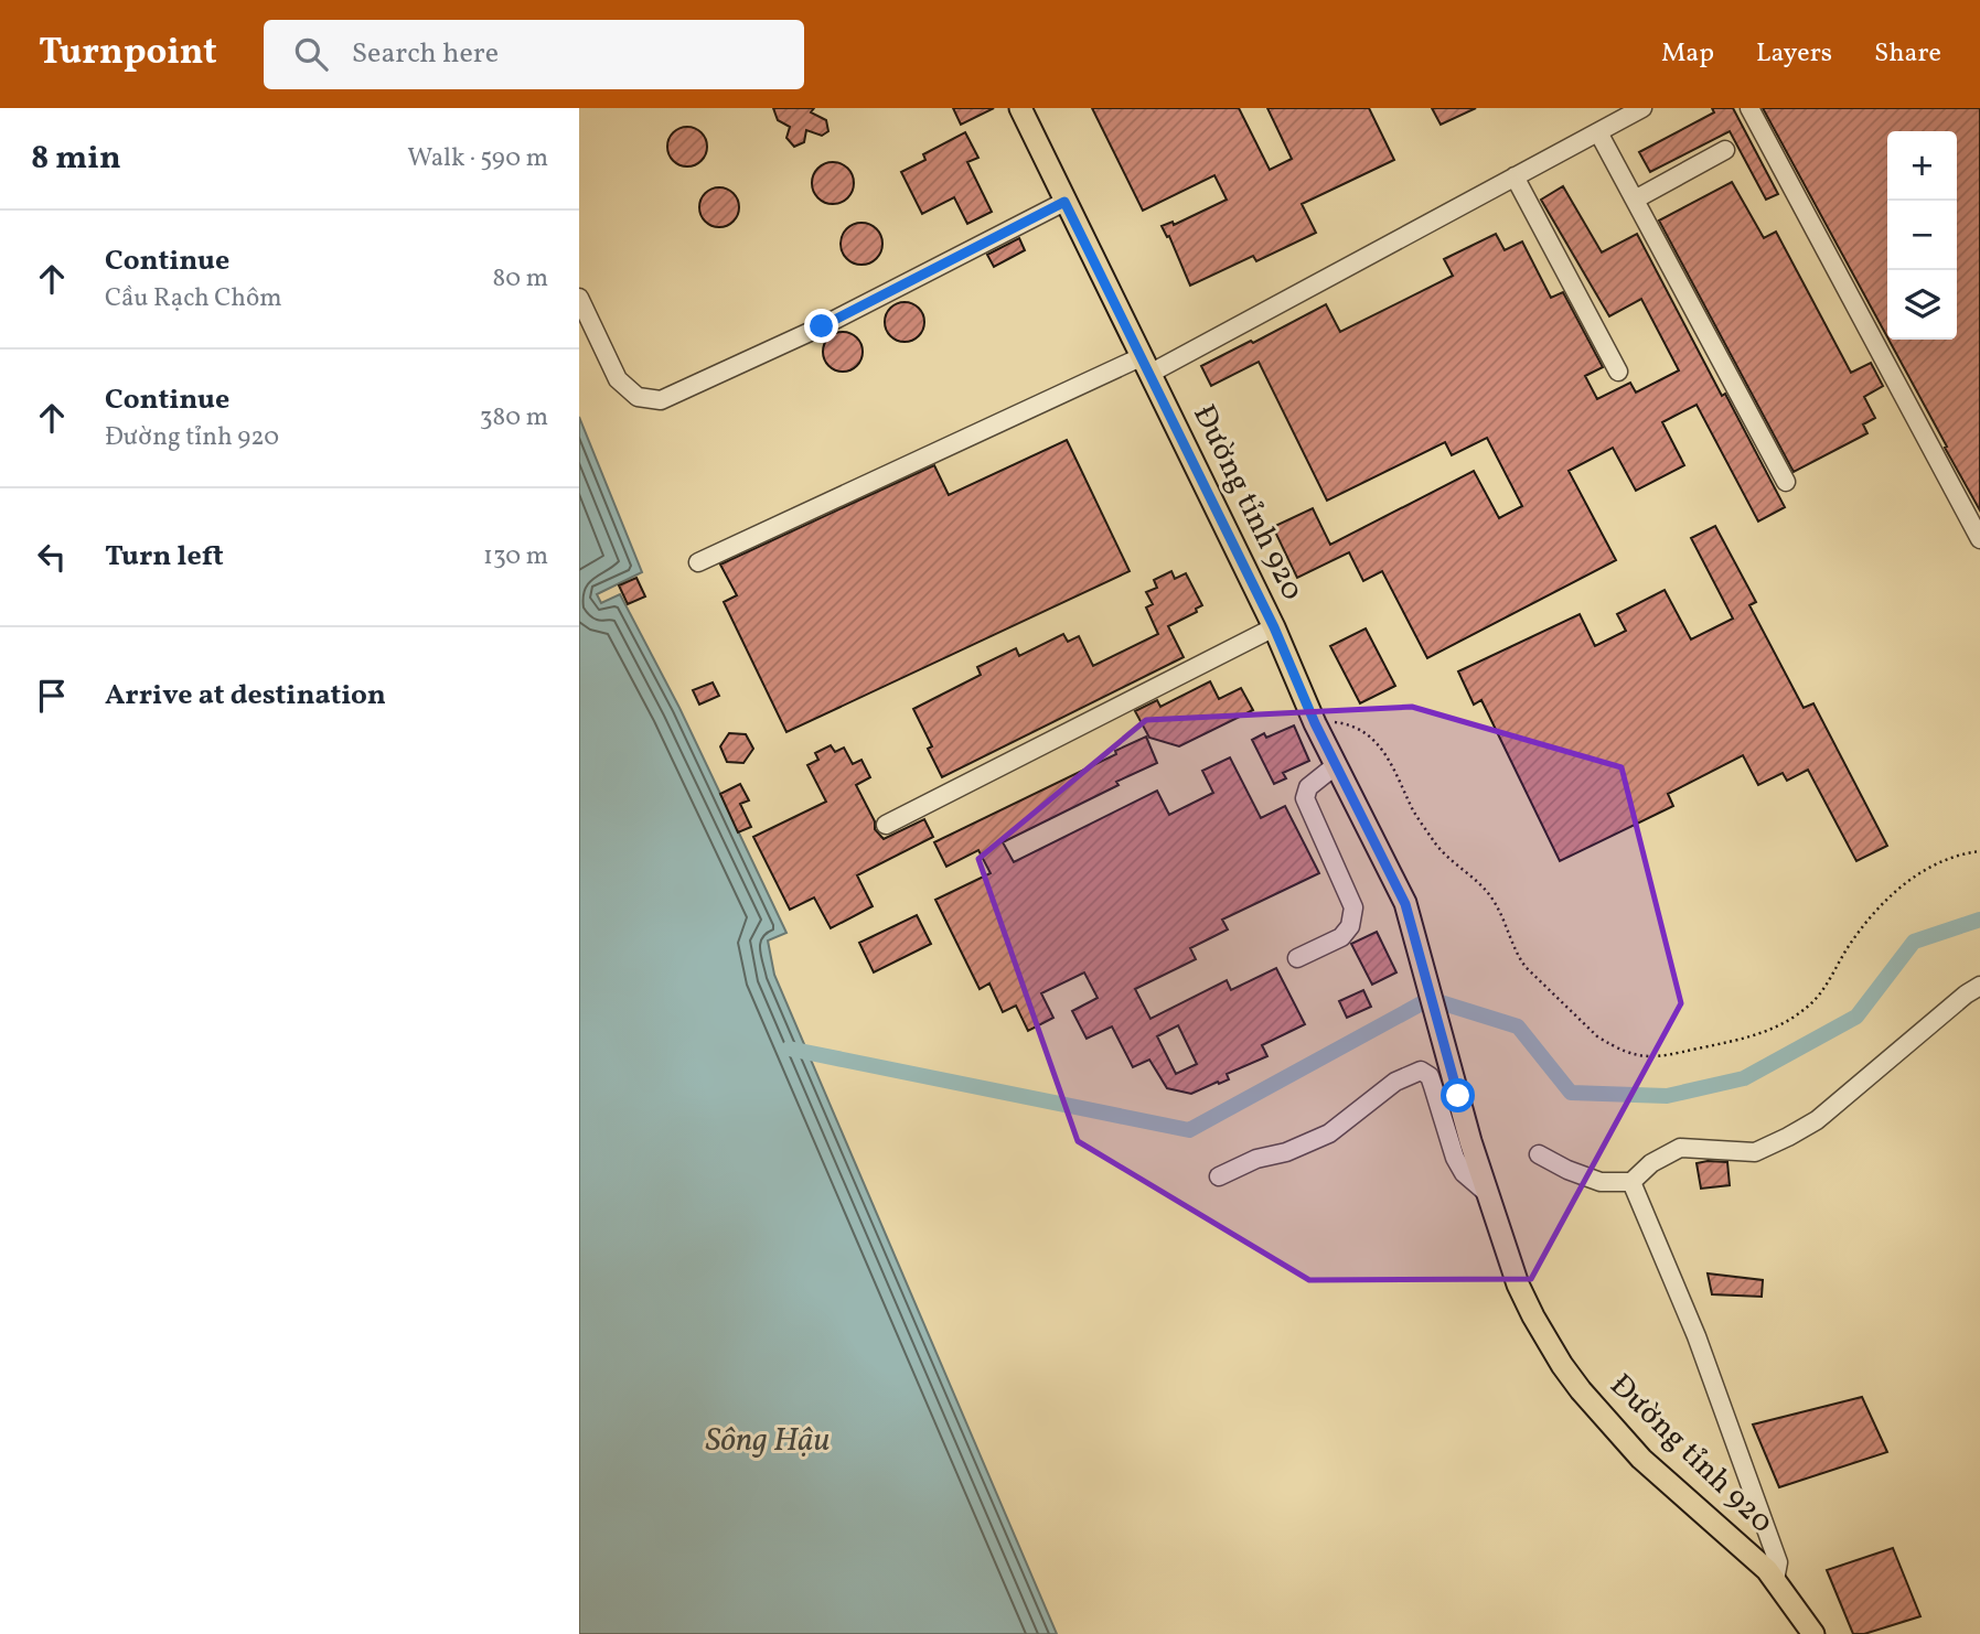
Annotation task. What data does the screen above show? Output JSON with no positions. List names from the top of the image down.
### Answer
{
  "streets": {
    "main road": ["Đường tỉnh 920"]
  },
  "water": ["Sông Hậu"],
  "page": {
    "header": "Turnpoint",
    "search": "Search here",
    "nav": ["Map", "Layers", "Share"],
    "heading": ["8 min", "Walk · 590 m"],
    "map_buttons": ["+", "−"],
    "list": [
      ["Continue", "Cầu Rạch Chôm", "80 m"],
      ["Continue", "Đường tỉnh 920", "380 m"],
      ["Turn left", "130 m"],
      "Arrive at destination"
    ]
  }
}
